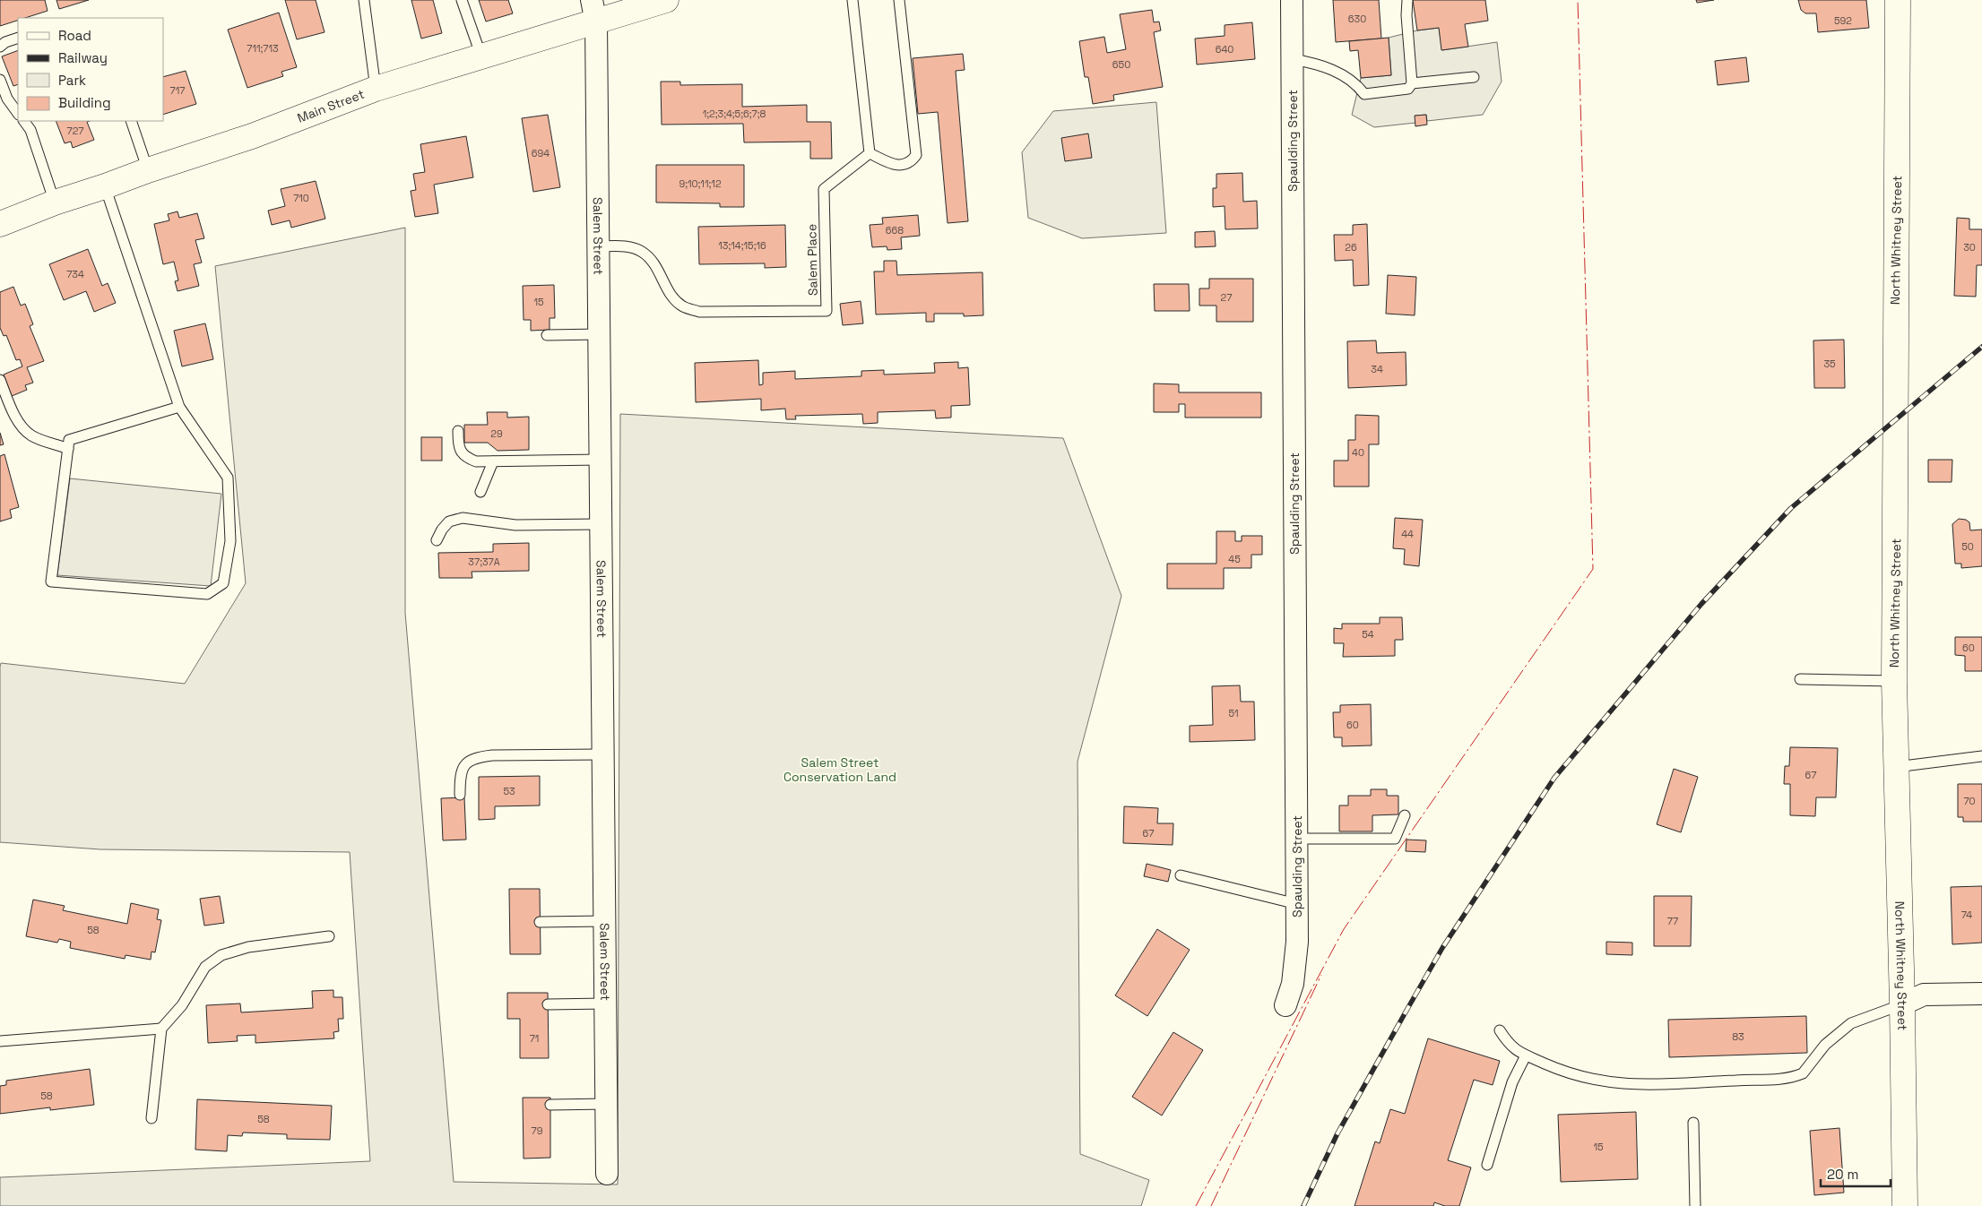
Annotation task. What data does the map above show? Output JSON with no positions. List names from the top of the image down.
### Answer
{
  "streets": {
    "street": [
      "Main Street",
      "Spaulding Street",
      "Salem Street",
      "North Whitney Street"
    ],
    "lane": ["Salem Place"]
  },
  "crossings": [
    ["Main Street", "Salem Street"],
    ["Salem Street", "Salem Place"]
  ],
  "parks": ["Salem Street Conservation Land"],
  "house_numbers": [
    "630",
    "592",
    "711;713",
    "640",
    "650",
    "717",
    "1;2;3;4;5;6;7;8",
    "727",
    "694",
    "9;10;11;12",
    "710",
    "668",
    "13;14;15;16",
    "26",
    "30",
    "734",
    "27",
    "15",
    "35",
    "34",
    "29",
    "40",
    "44",
    "50",
    "45",
    "37;37A",
    "54",
    "60",
    "51",
    "60",
    "67",
    "53",
    "70",
    "67",
    "74",
    "77",
    "58",
    "83",
    "71",
    "58",
    "58",
    "79",
    "15"
  ],
  "legend": [
    "Road",
    "Railway",
    "Park",
    "Building"
  ],
  "scale_bar": "20 m"
}
